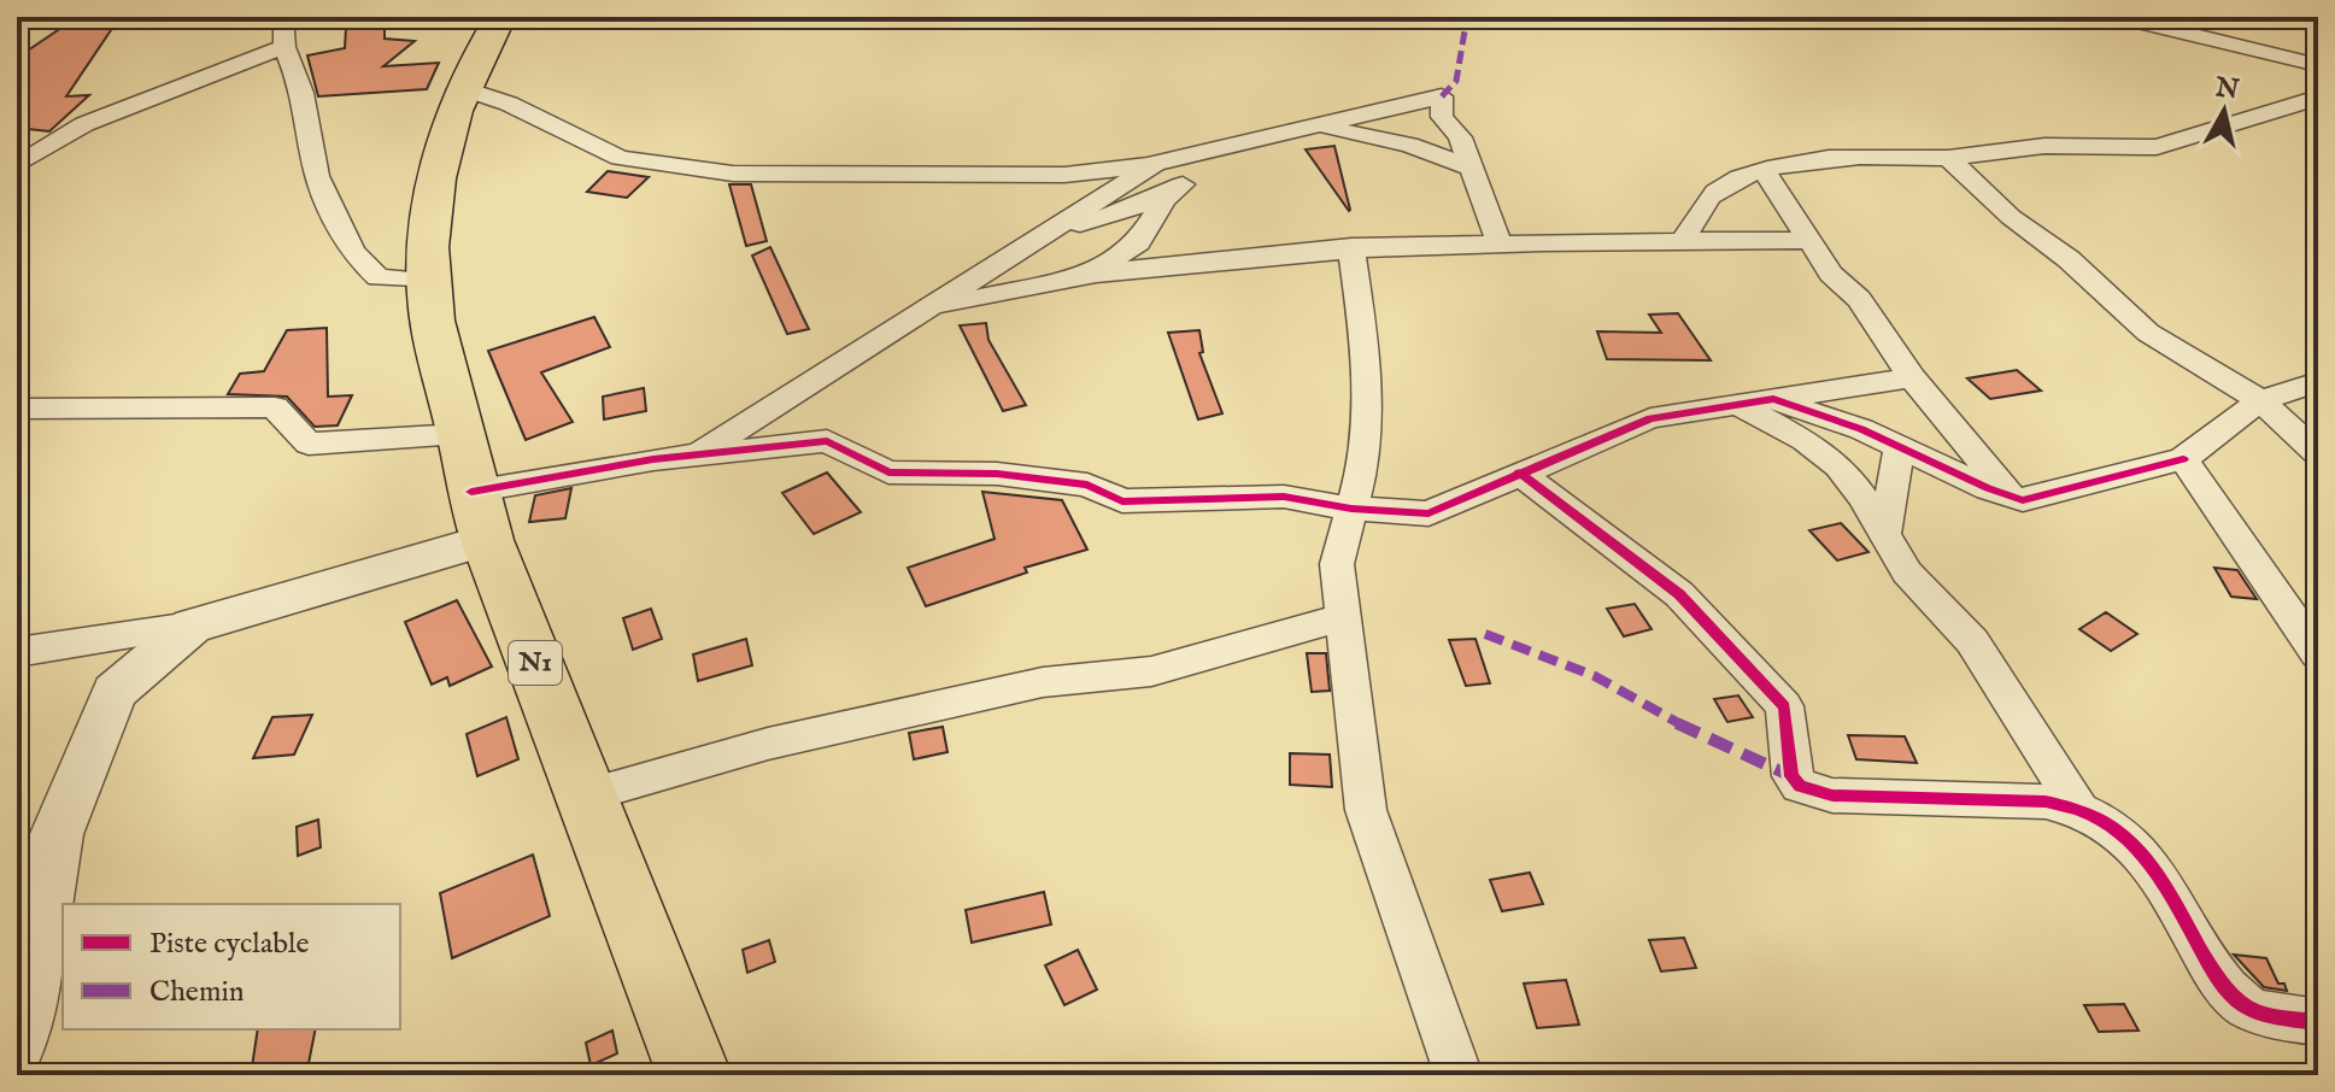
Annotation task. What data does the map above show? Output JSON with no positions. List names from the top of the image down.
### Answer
{
  "streets": {
    "main road": ["N1"]
  },
  "legend": ["Piste cyclable", "Chemin"],
  "north": "top"
}
